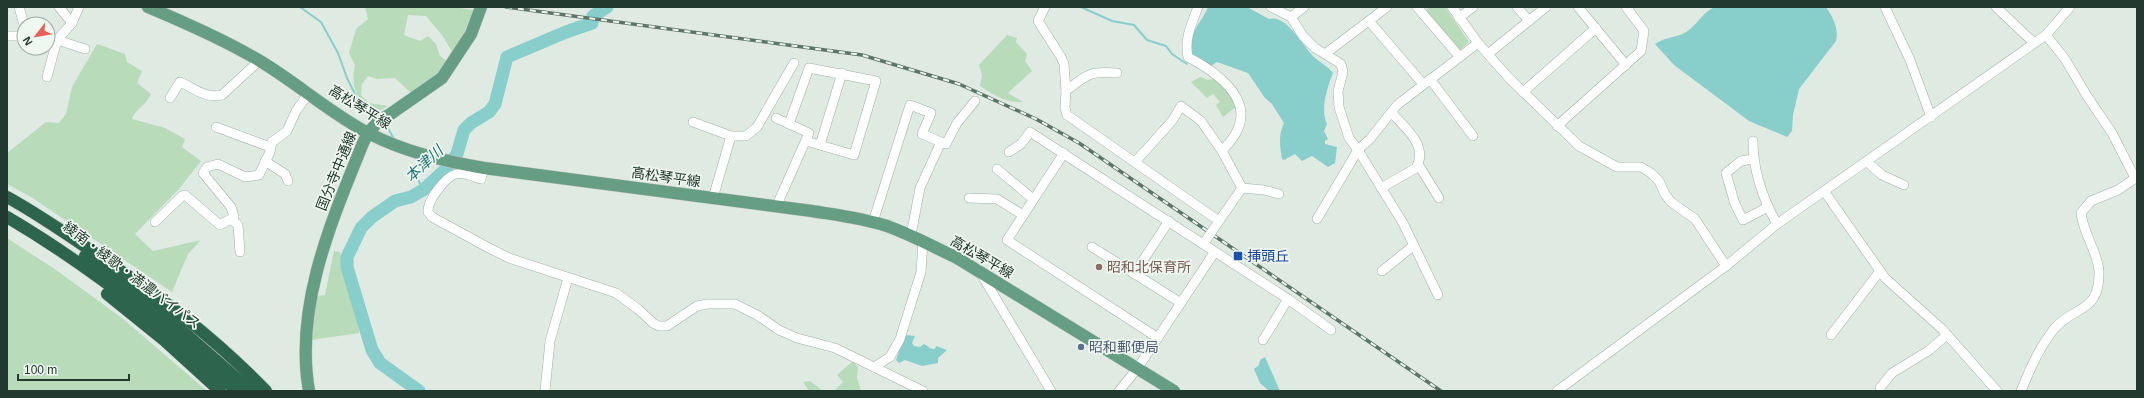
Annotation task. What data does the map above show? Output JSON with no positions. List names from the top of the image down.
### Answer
{
  "streets": {
    "highway": ["綾南・綾歌・満濃バイパス"],
    "main road": ["高松琴平線", "国分寺中通線"]
  },
  "crossings": [
    ["高松琴平線", "国分寺中通線"]
  ],
  "water": ["本津川"],
  "places": {
    "transit": ["挿頭丘"],
    "other": ["昭和北保育所", "昭和郵便局"]
  },
  "scale_bar": "100 m",
  "north": "bottom left"
}
